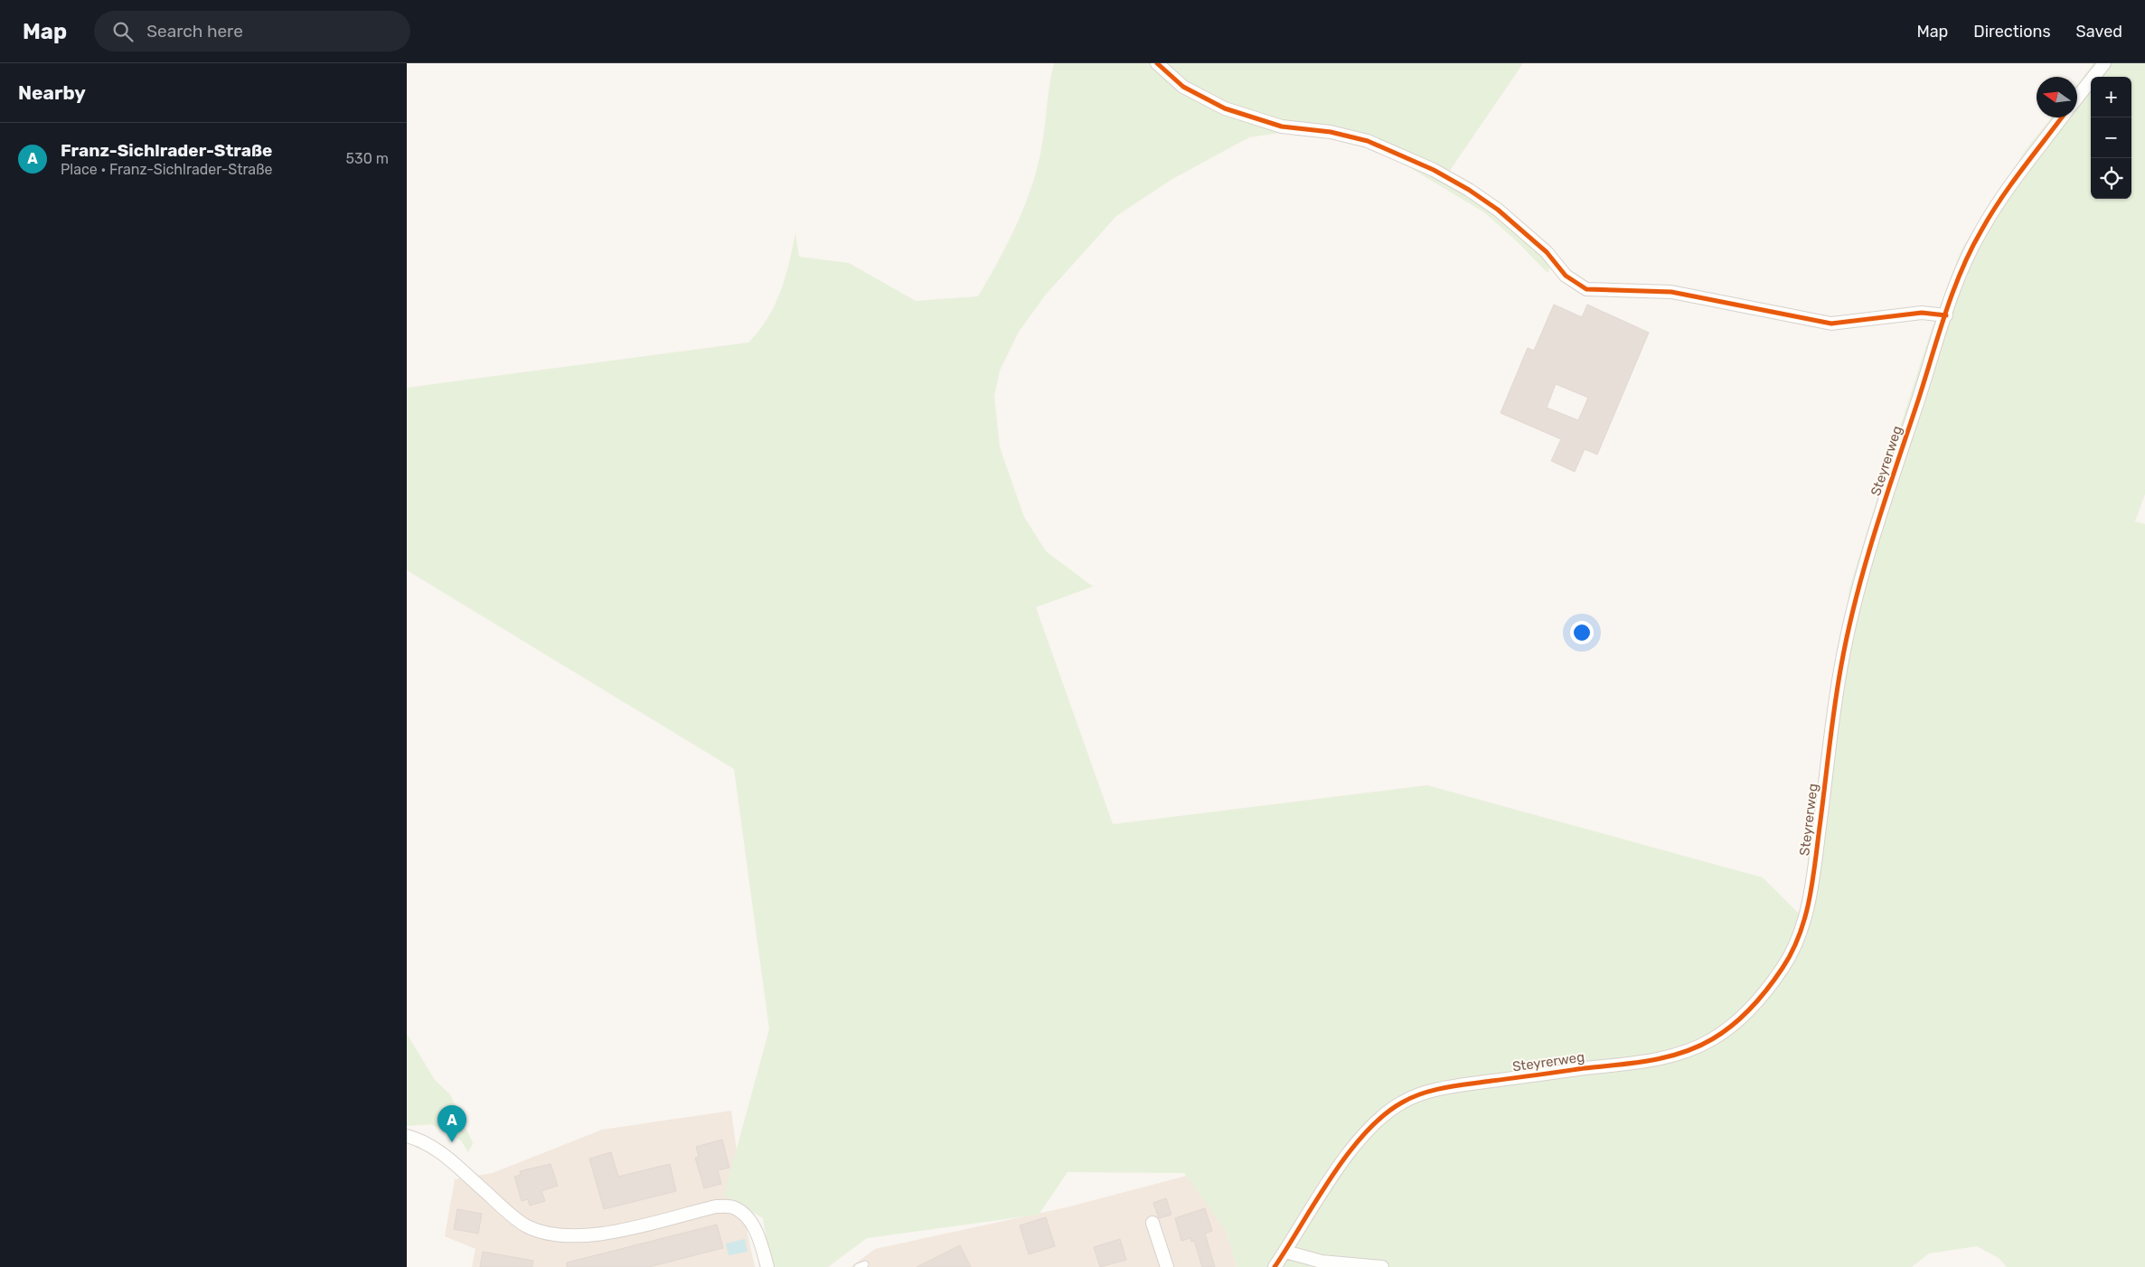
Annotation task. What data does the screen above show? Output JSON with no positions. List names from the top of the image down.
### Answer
{
  "streets": {
    "street": ["Steyrerweg"]
  },
  "north": "left",
  "page": {
    "header": "Map",
    "search": "Search here",
    "nav": ["Map", "Directions", "Saved"],
    "heading": "Nearby",
    "map_buttons": ["+", "−"],
    "list": [
      {
        "mark": "A",
        "name": "Franz-Sichlrader-Straße",
        "note": "Place · Franz-Sichlrader-Straße",
        "value": "530 m"
      }
    ],
    "pins": "A"
  }
}
